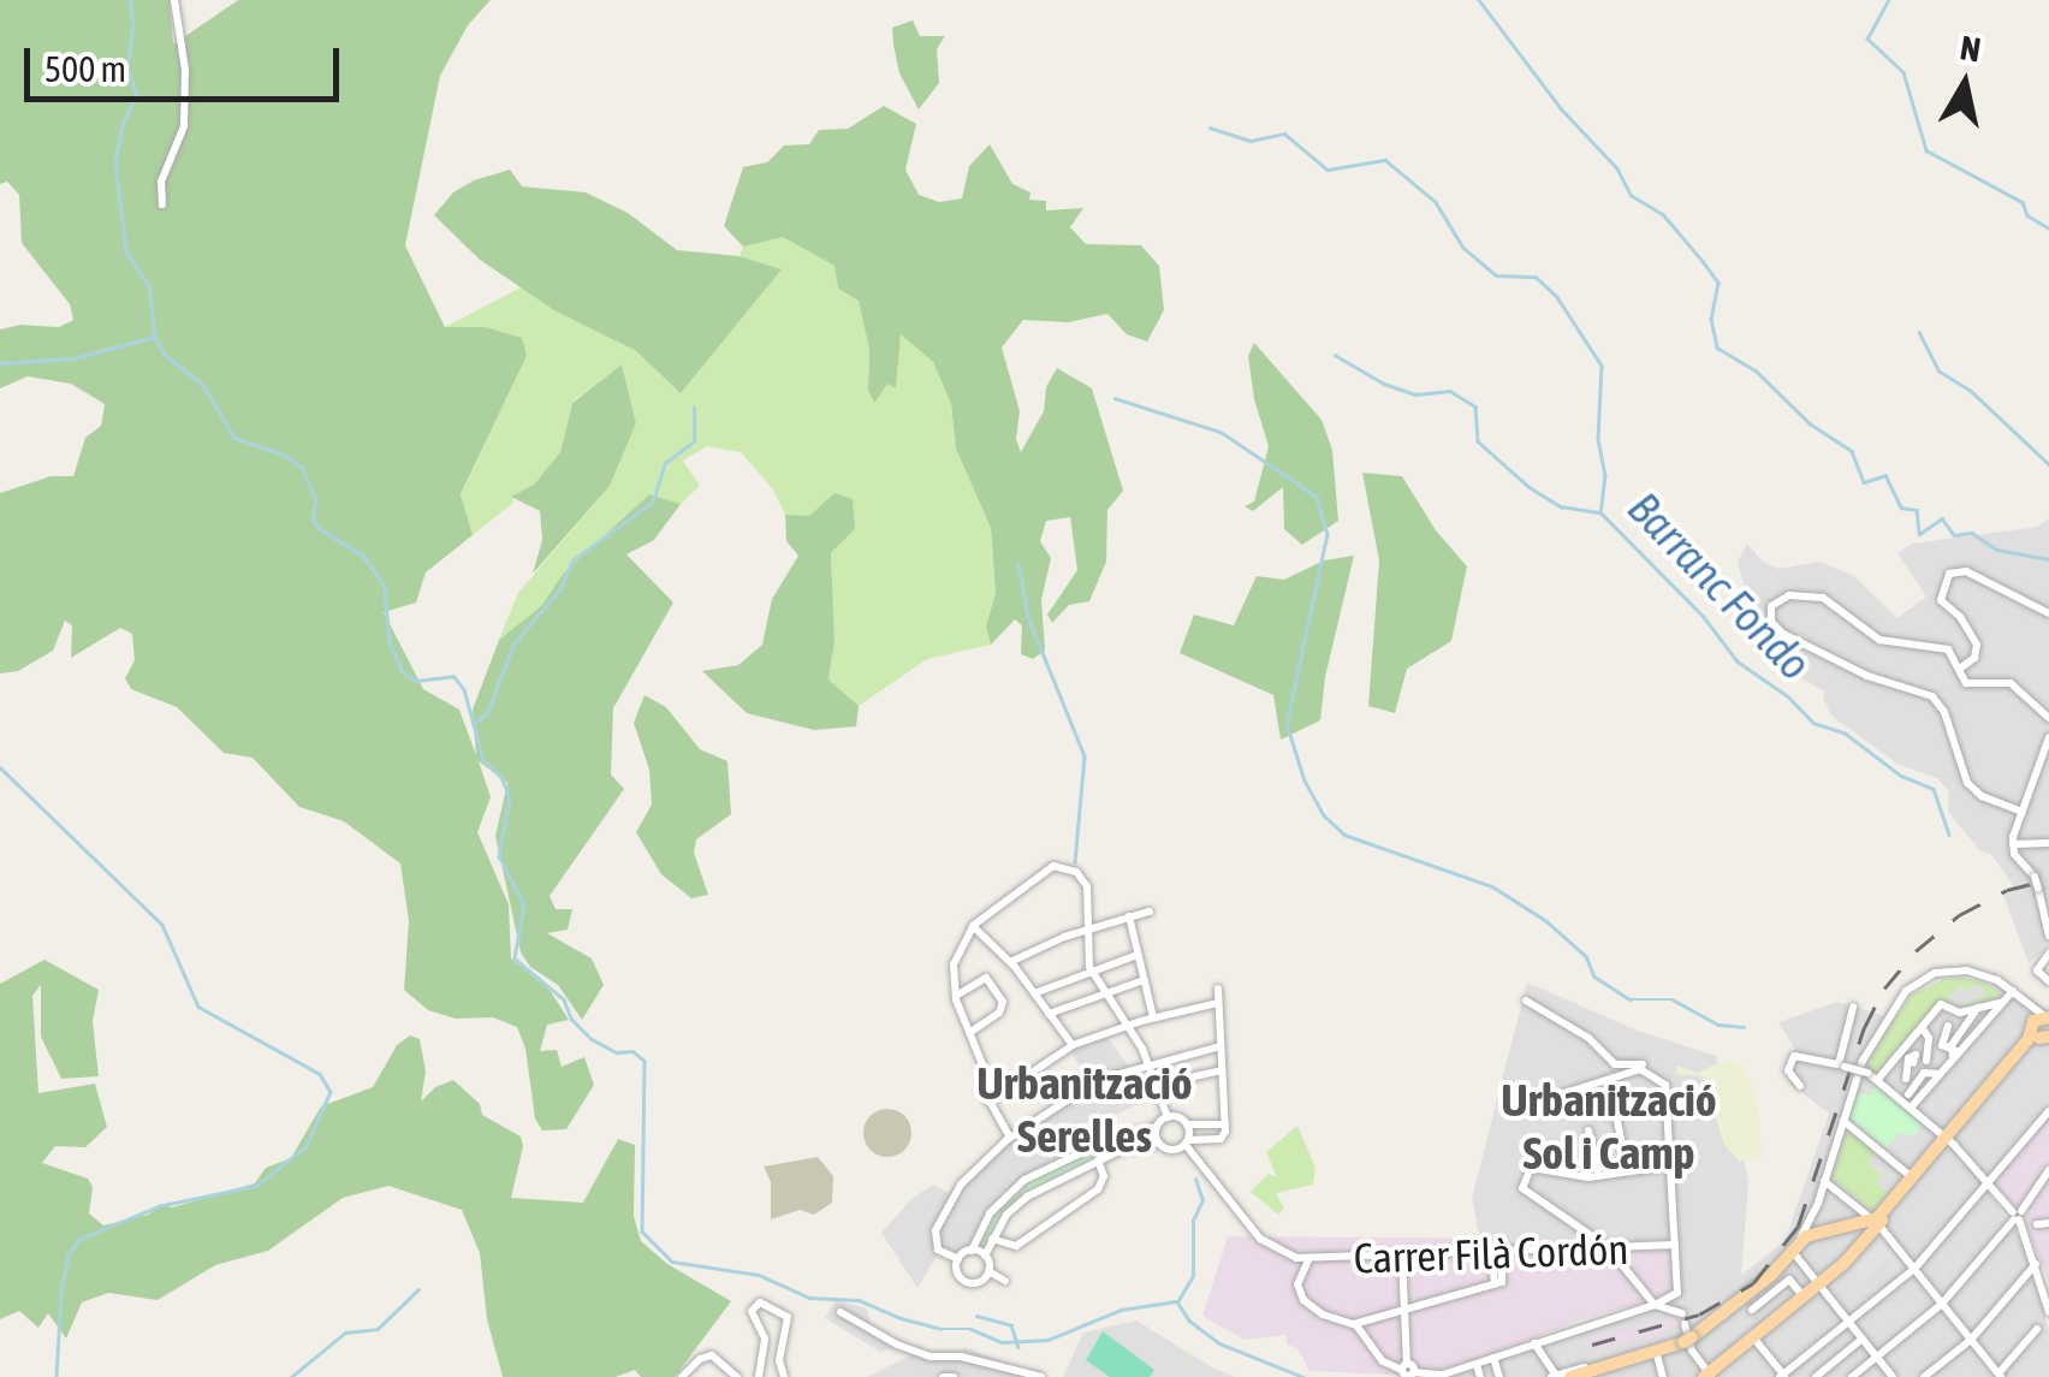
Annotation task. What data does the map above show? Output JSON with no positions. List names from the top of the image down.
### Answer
{
  "streets": {
    "street": ["Carrer Filà Cordón"]
  },
  "districts": ["Urbanització Serelles", "Urbanització Sol i Camp"],
  "water": ["Barranc Fondo"],
  "scale_bar": "500 m",
  "north": "top"
}
